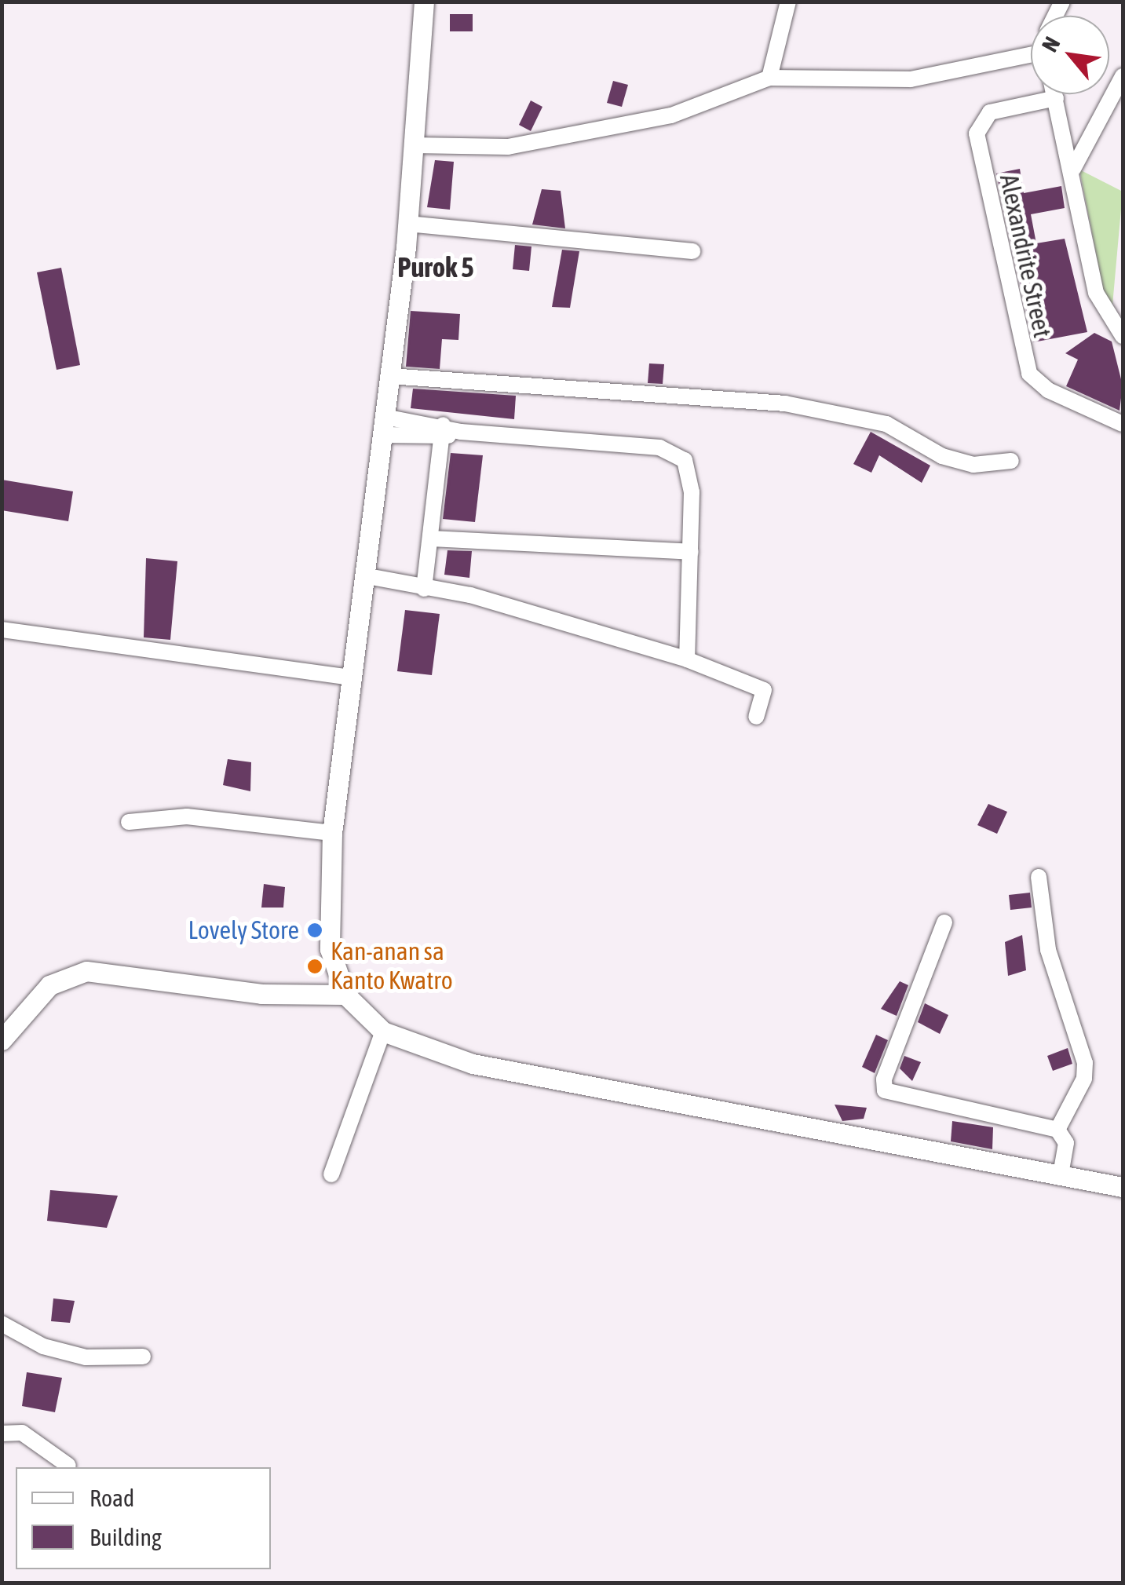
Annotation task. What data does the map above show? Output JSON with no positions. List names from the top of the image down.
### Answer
{
  "streets": {
    "street": ["Alexandrite Street"]
  },
  "districts": ["Purok 5"],
  "places": ["Lovely Store", "Kan-anan sa Kanto Kwatro"],
  "legend": ["Road", "Building"],
  "north": "top left"
}
